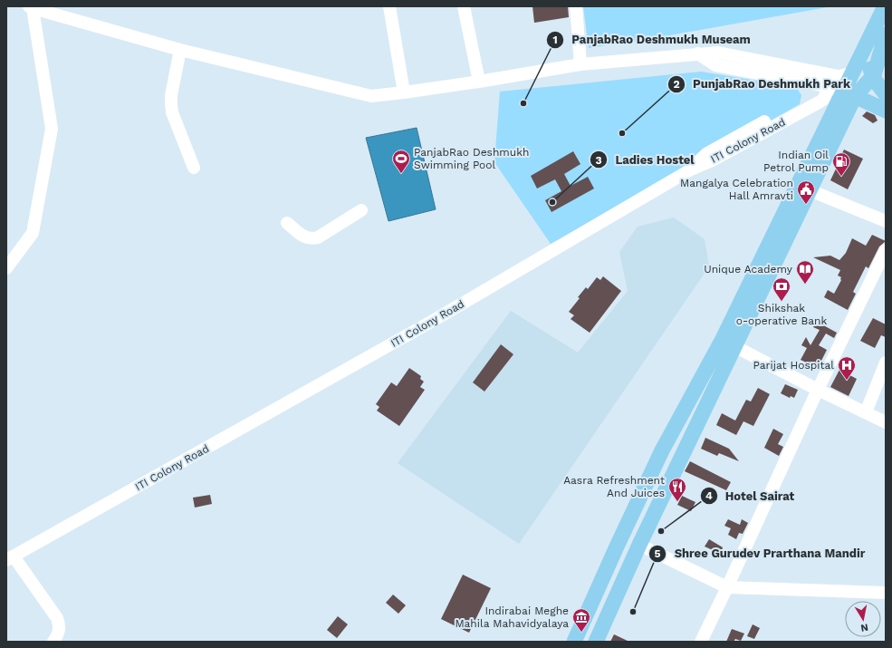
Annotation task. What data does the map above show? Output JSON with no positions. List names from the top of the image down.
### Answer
{
  "streets": {
    "street": ["ITI Colony Road"]
  },
  "places": {
    "other": [
      "PanjabRao Deshmukh Museam",
      "PunjabRao Deshmukh Park",
      "Ladies Hostel",
      "Hotel Sairat",
      "Shree Gurudev Prarthana Mandir"
    ],
    "sports": ["PanjabRao Deshmukh Swimming Pool"],
    "fuel station": ["Indian Oil Petrol Pump"],
    "public building": ["Mangalya Celebration Hall Amravti"],
    "library": ["Unique Academy"],
    "bank": ["Shikshak o-operative Bank"],
    "hospital": ["Parijat Hospital"],
    "restaurant": ["Aasra Refreshment And Juices"],
    "museum": ["Indirabai Meghe Mahila Mahavidyalaya"]
  },
  "north": "bottom"
}
